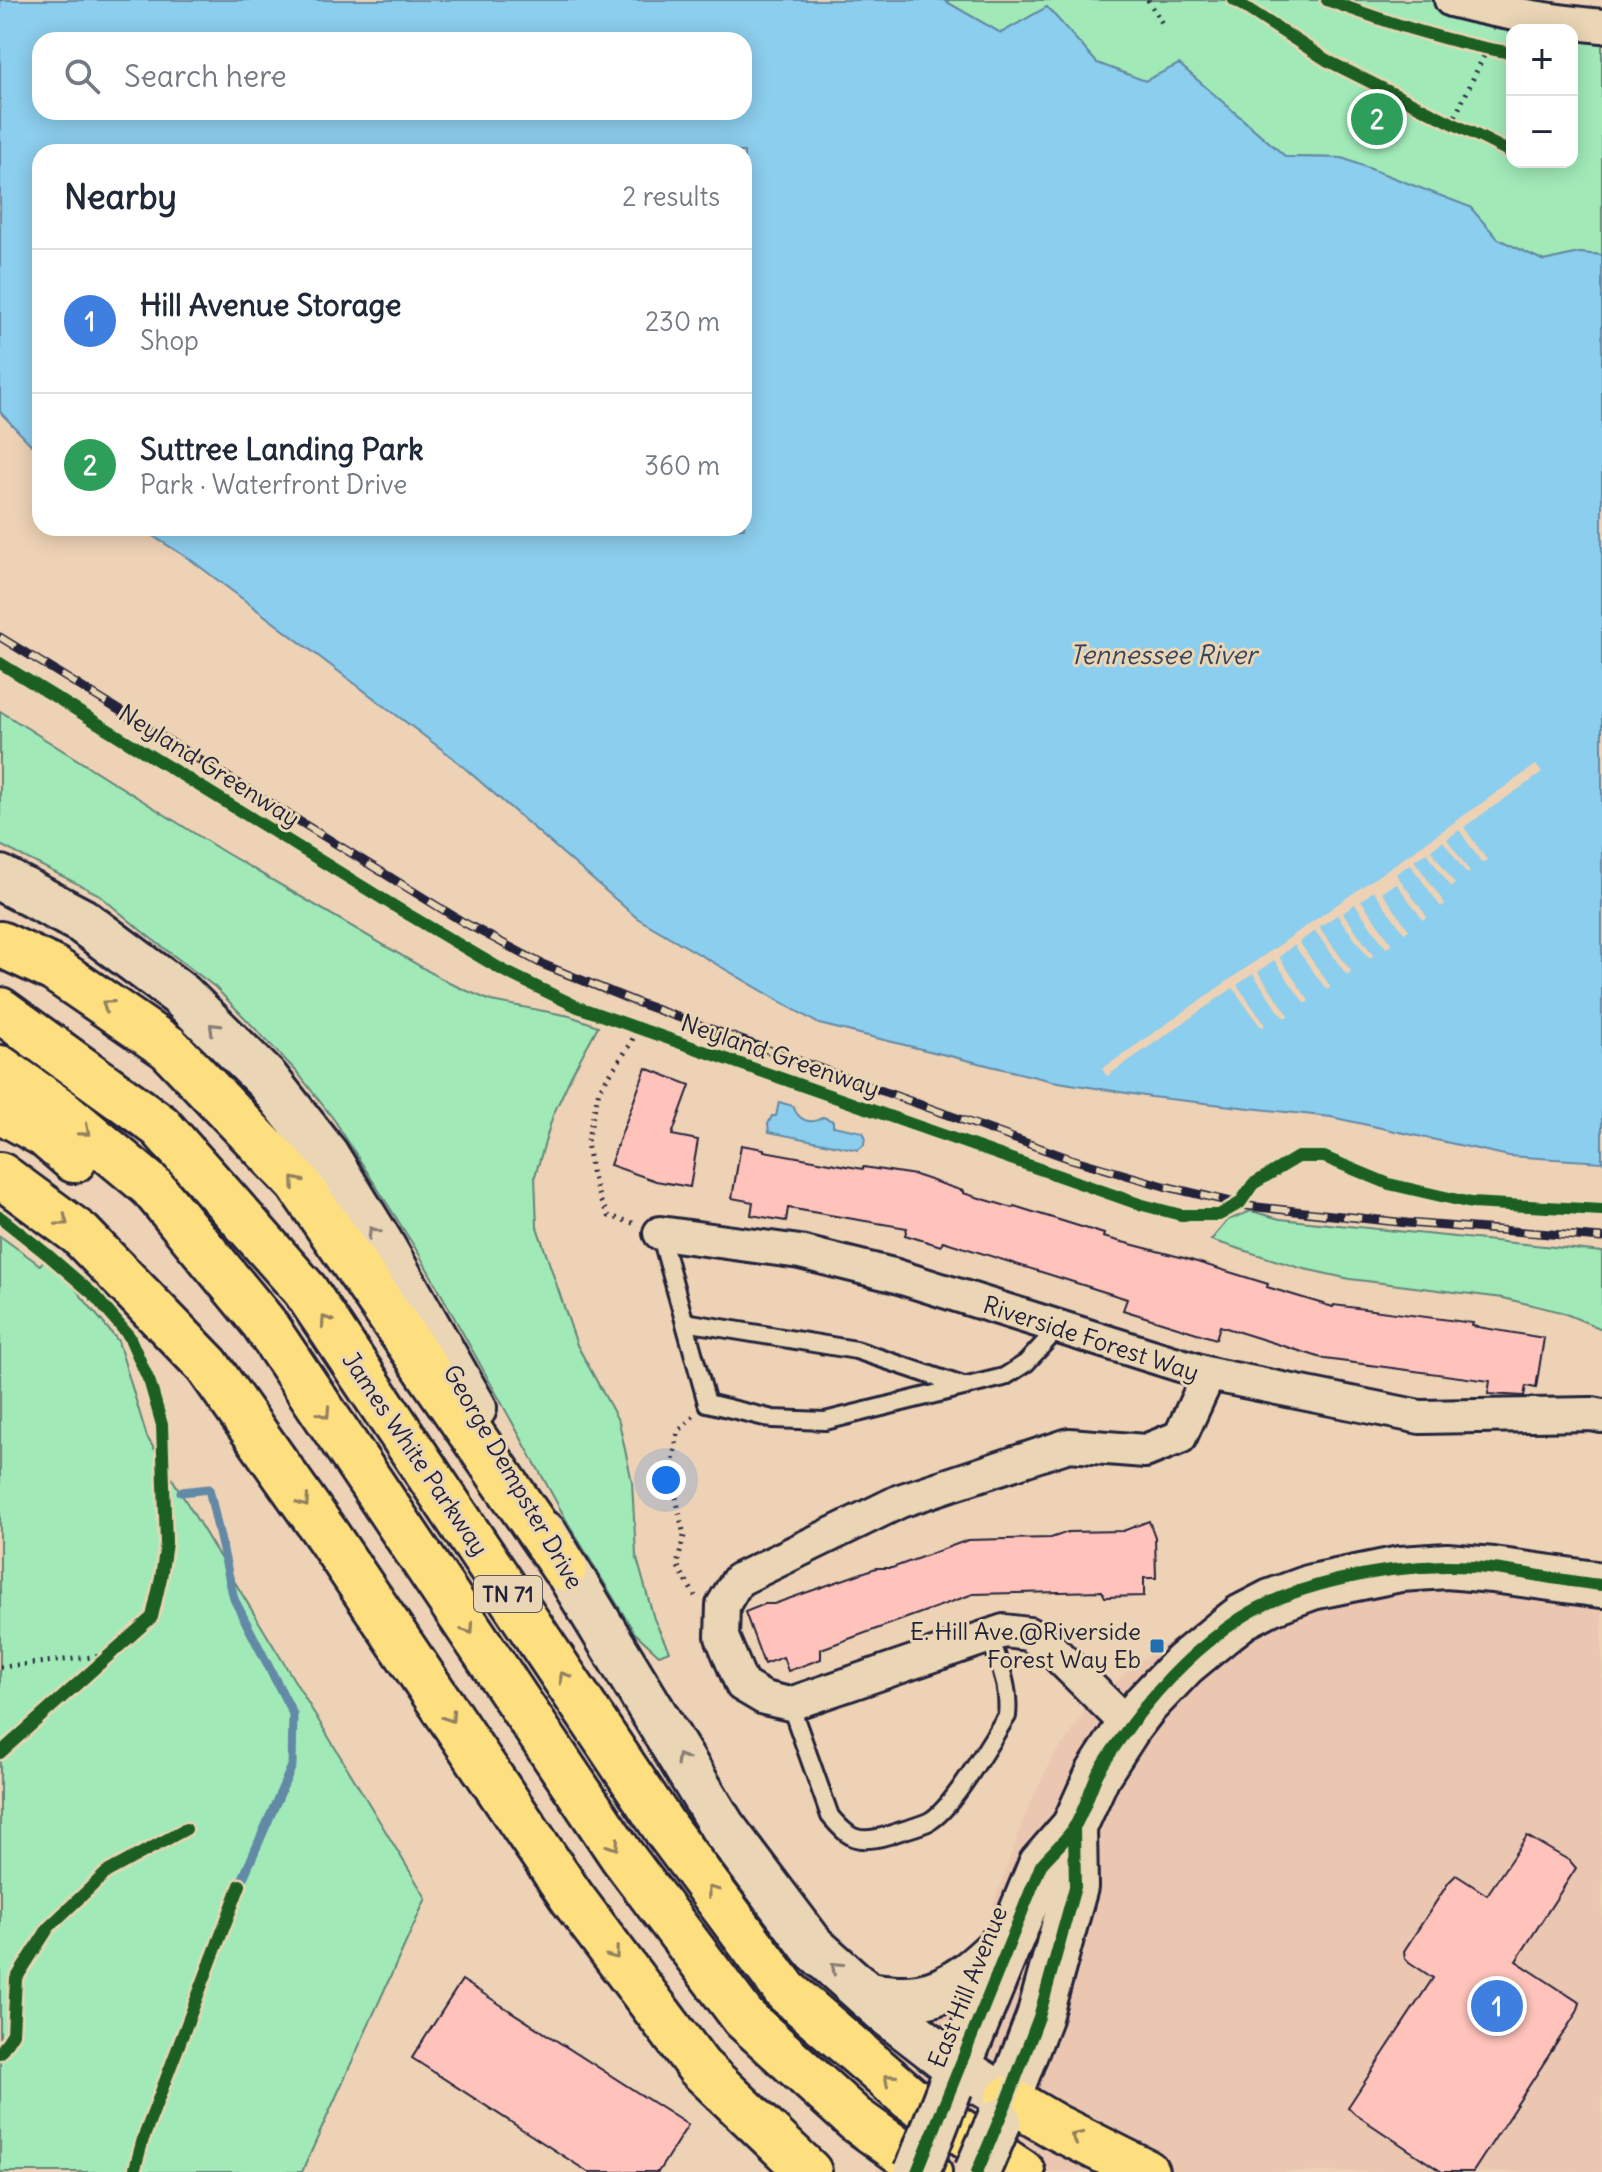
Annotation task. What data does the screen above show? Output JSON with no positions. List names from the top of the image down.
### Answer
{
  "streets": {
    "highway": ["James White Parkway", "TN 71"],
    "main road": ["George Dempster Drive", "East Hill Avenue"],
    "street": ["Riverside Forest Way"],
    "cycle path": ["Neyland Greenway"]
  },
  "crossings": [
    ["George Dempster Drive", "East Hill Avenue"]
  ],
  "one_way": ["George Dempster Drive"],
  "water": ["Tennessee River"],
  "places": {
    "transit": ["E. Hill Ave.@Riverside Forest Way Eb"]
  },
  "page": {
    "map_buttons": ["+", "−"],
    "search": "Search here",
    "pins": ["2", "1"],
    "heading": ["Nearby", "2 results"],
    "list": [
      {
        "mark": "1",
        "name": "Hill Avenue Storage",
        "note": "Shop",
        "value": "230 m"
      },
      {
        "mark": "2",
        "name": "Suttree Landing Park",
        "note": "Park · Waterfront Drive",
        "value": "360 m"
      }
    ]
  }
}
